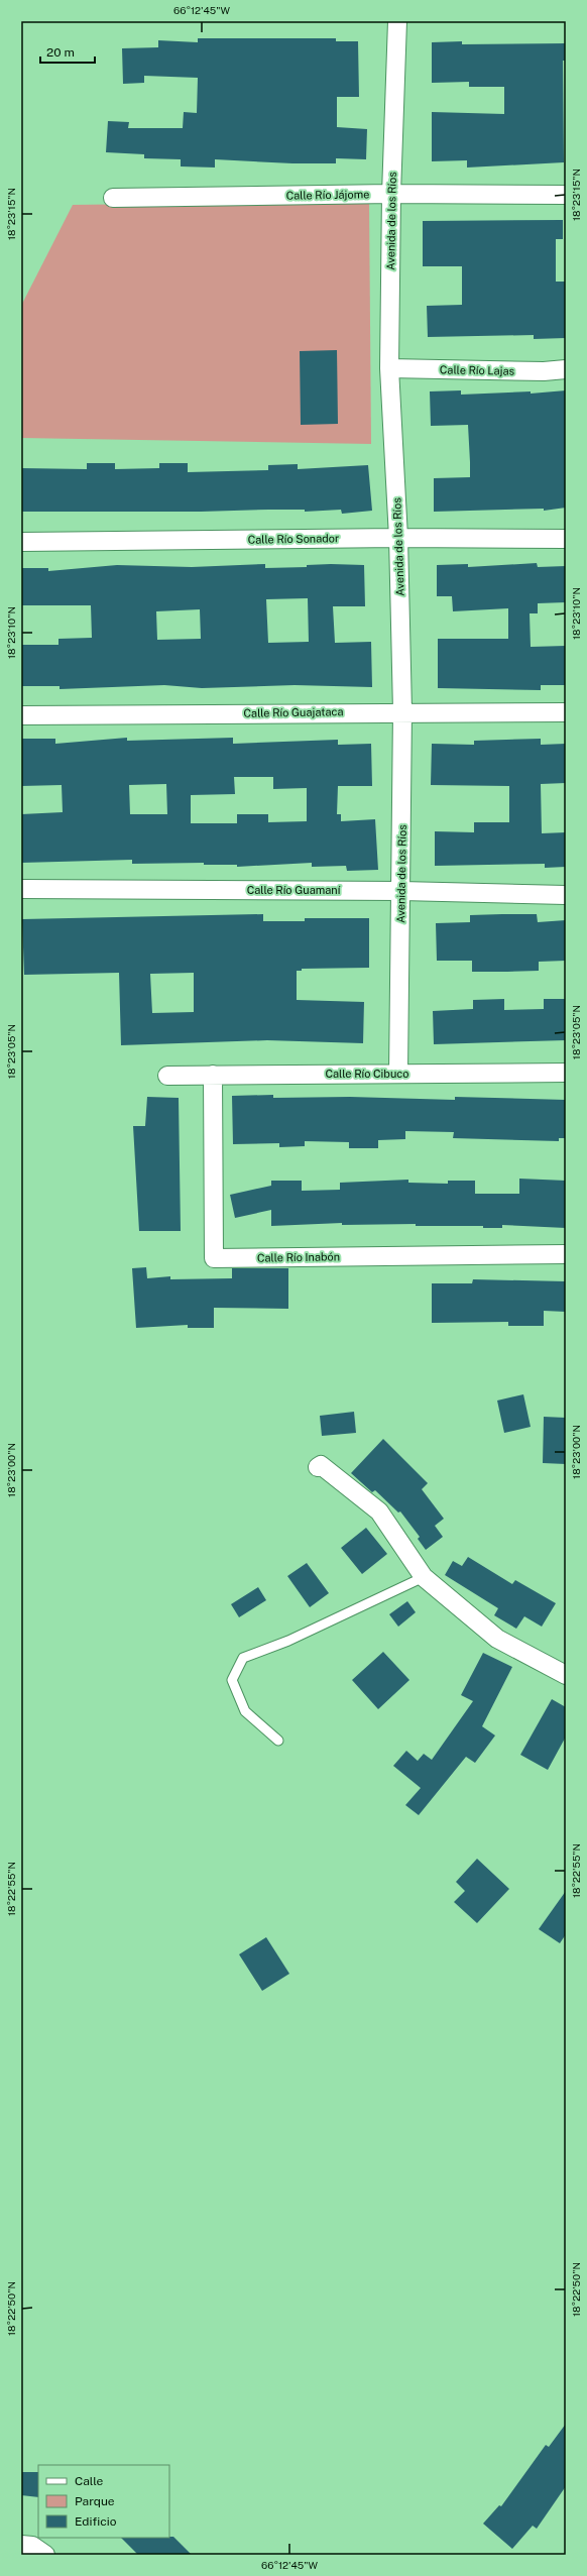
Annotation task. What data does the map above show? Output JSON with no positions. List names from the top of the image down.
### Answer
{
  "streets": {
    "street": [
      "Calle Río Jájome",
      "Avenida de los Ríos",
      "Calle Río Lajas",
      "Calle Río Sonador",
      "Calle Río Guajataca",
      "Calle Río Guamaní",
      "Calle Río Cibuco",
      "Calle Río Inabón"
    ]
  },
  "crossings": [
    ["Calle Río Jájome", "Avenida de los Ríos"],
    ["Avenida de los Ríos", "Calle Río Lajas"],
    ["Avenida de los Ríos", "Calle Río Sonador"],
    ["Avenida de los Ríos", "Calle Río Guajataca"],
    ["Avenida de los Ríos", "Calle Río Guamaní"],
    ["Avenida de los Ríos", "Calle Río Cibuco"],
    ["Calle Río Cibuco", "Calle Río Inabón"]
  ],
  "legend": ["Calle", "Parque", "Edificio"],
  "scale_bar": "20 m",
  "coordinates": [
    "66°12'45\"W",
    "18°23'15\"N",
    "18°23'10\"N",
    "18°23'05\"N",
    "18°23'00\"N",
    "18°22'55\"N",
    "18°22'50\"N"
  ]
}
